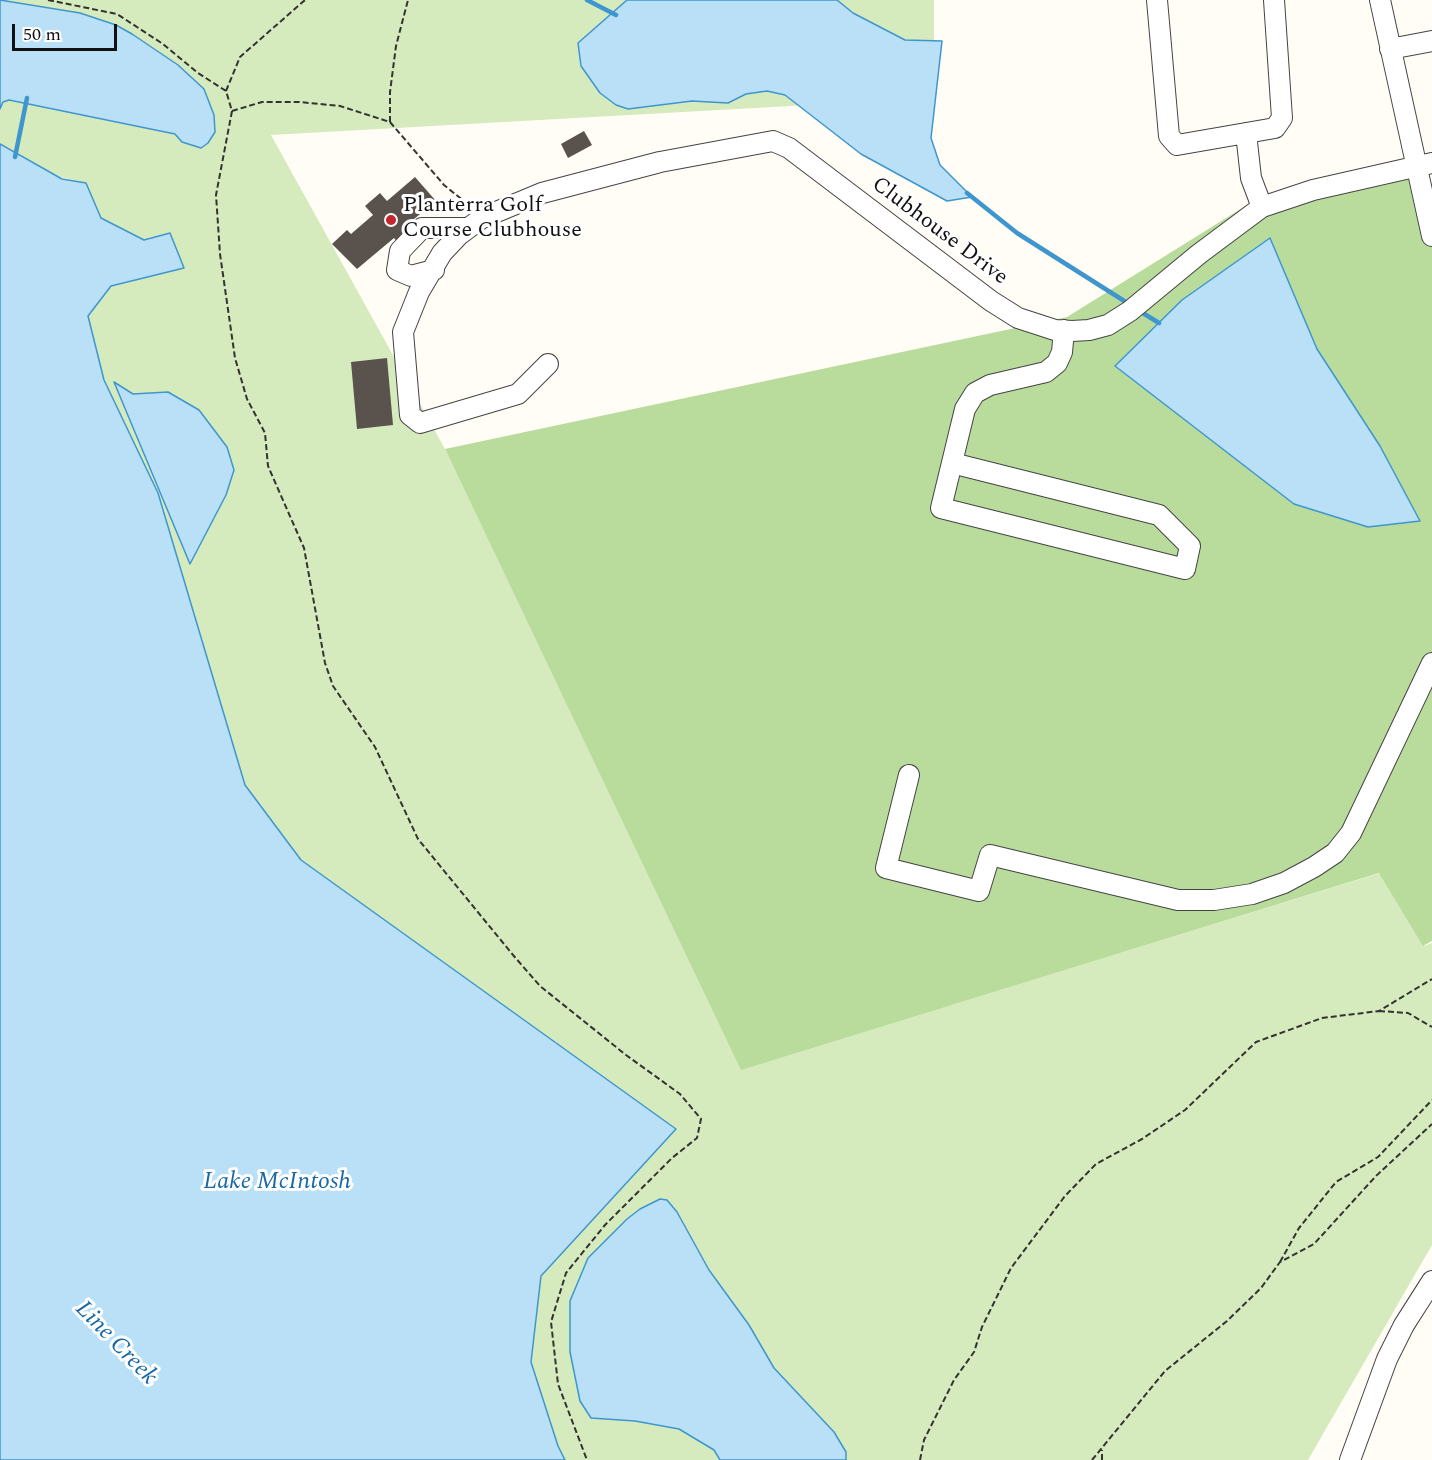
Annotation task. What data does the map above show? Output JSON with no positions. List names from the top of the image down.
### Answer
{
  "streets": {
    "street": ["Clubhouse Drive"]
  },
  "water": ["Lake McIntosh", "Line Creek"],
  "places": ["Planterra Golf Course Clubhouse"],
  "scale_bar": "50 m"
}
